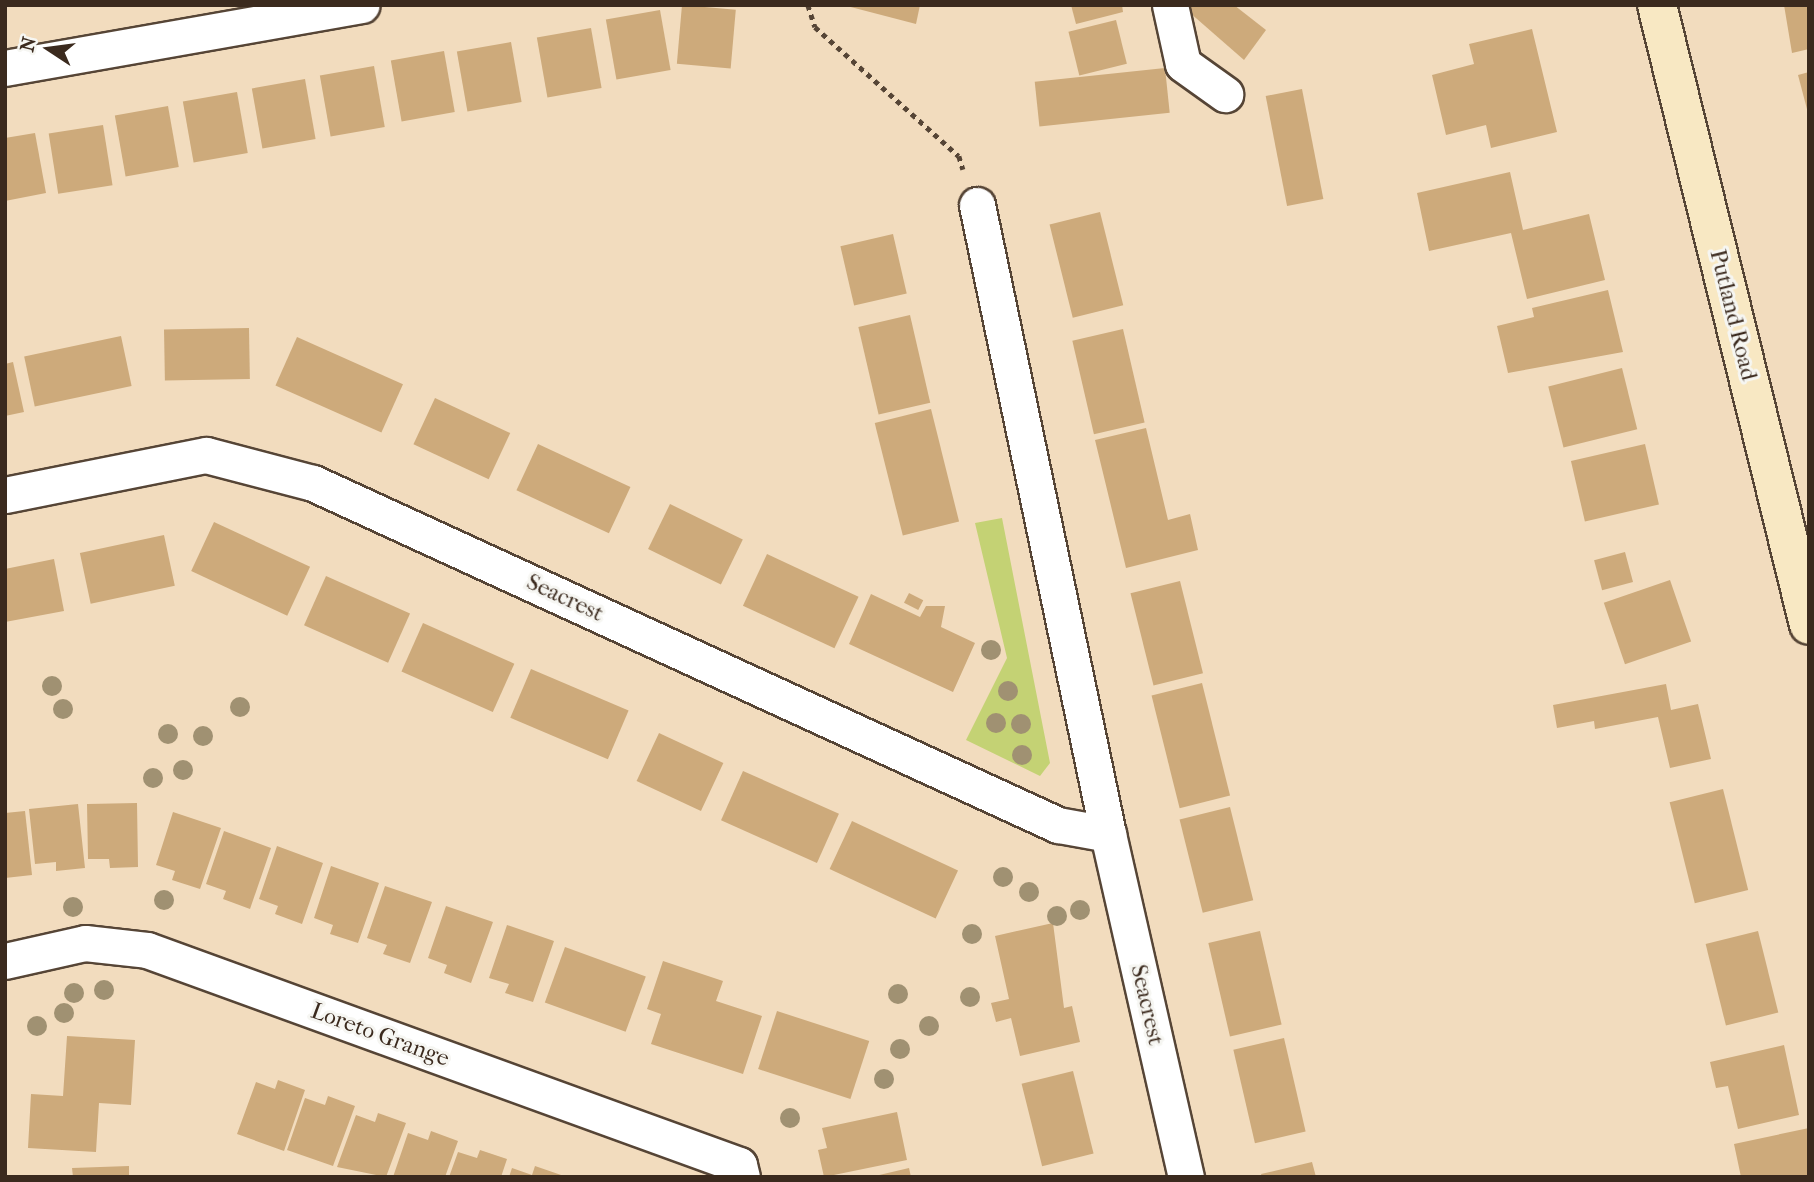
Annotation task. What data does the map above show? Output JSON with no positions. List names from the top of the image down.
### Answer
{
  "streets": {
    "main road": ["Putland Road"],
    "street": ["Seacrest", "Loreto Grange"]
  },
  "north": "left"
}
